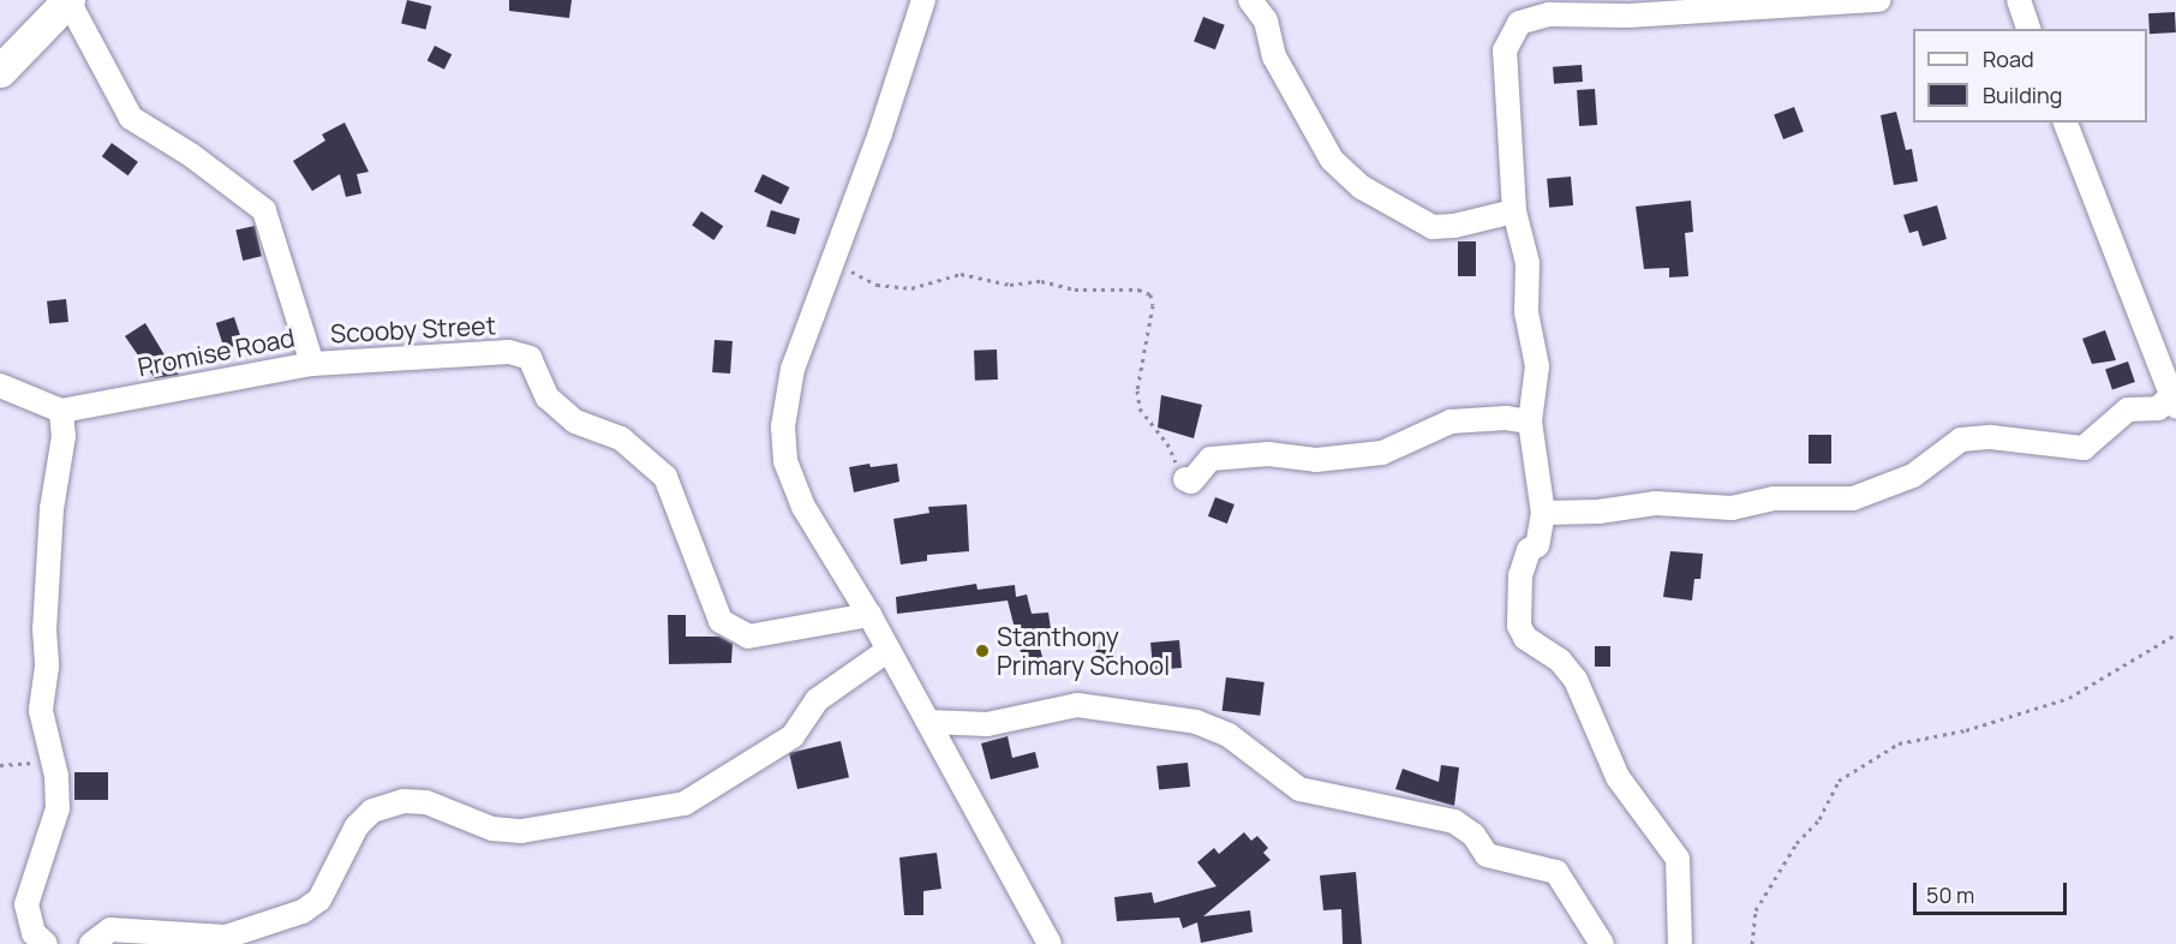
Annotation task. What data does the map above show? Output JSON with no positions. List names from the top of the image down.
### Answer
{
  "streets": {
    "street": ["Scooby Street", "Promise Road"]
  },
  "crossings": [
    ["Scooby Street", "Promise Road"]
  ],
  "places": ["Stanthony Primary School"],
  "legend": ["Road", "Building"],
  "scale_bar": "50 m"
}
